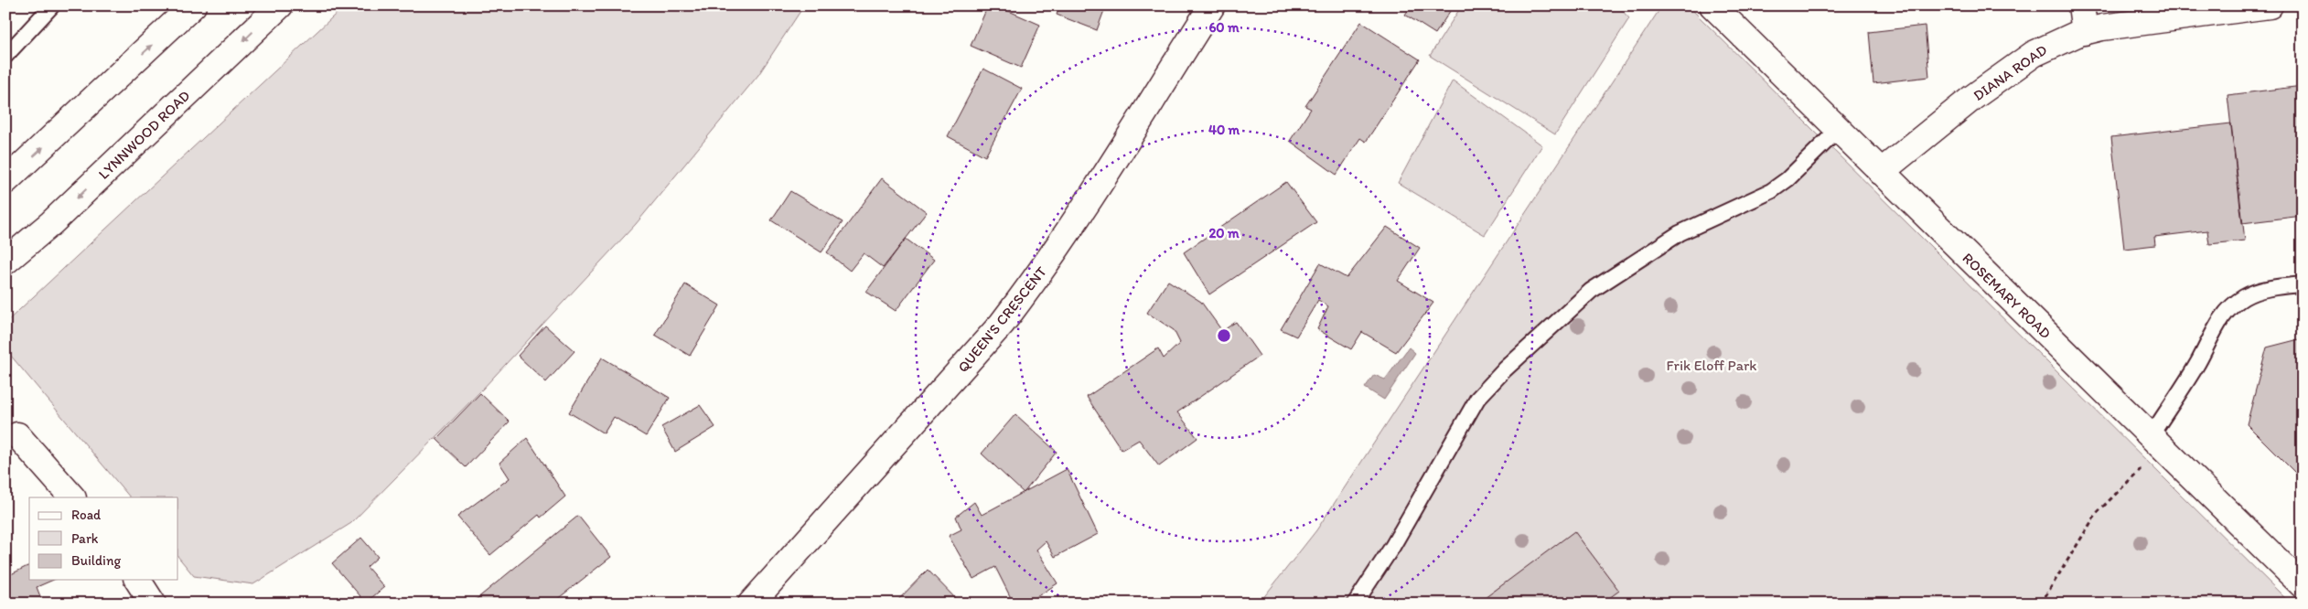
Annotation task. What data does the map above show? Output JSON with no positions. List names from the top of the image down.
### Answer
{
  "streets": {
    "street": [
      "DIANA ROAD",
      "LYNNWOOD ROAD",
      "ROSEMARY ROAD",
      "QUEEN'S CRESCENT"
    ]
  },
  "crossings": [
    ["DIANA ROAD", "ROSEMARY ROAD"]
  ],
  "parks": ["Frik Eloff Park"],
  "legend": ["Road", "Park", "Building"],
  "rings": ["60 m", "40 m", "20 m"]
}
